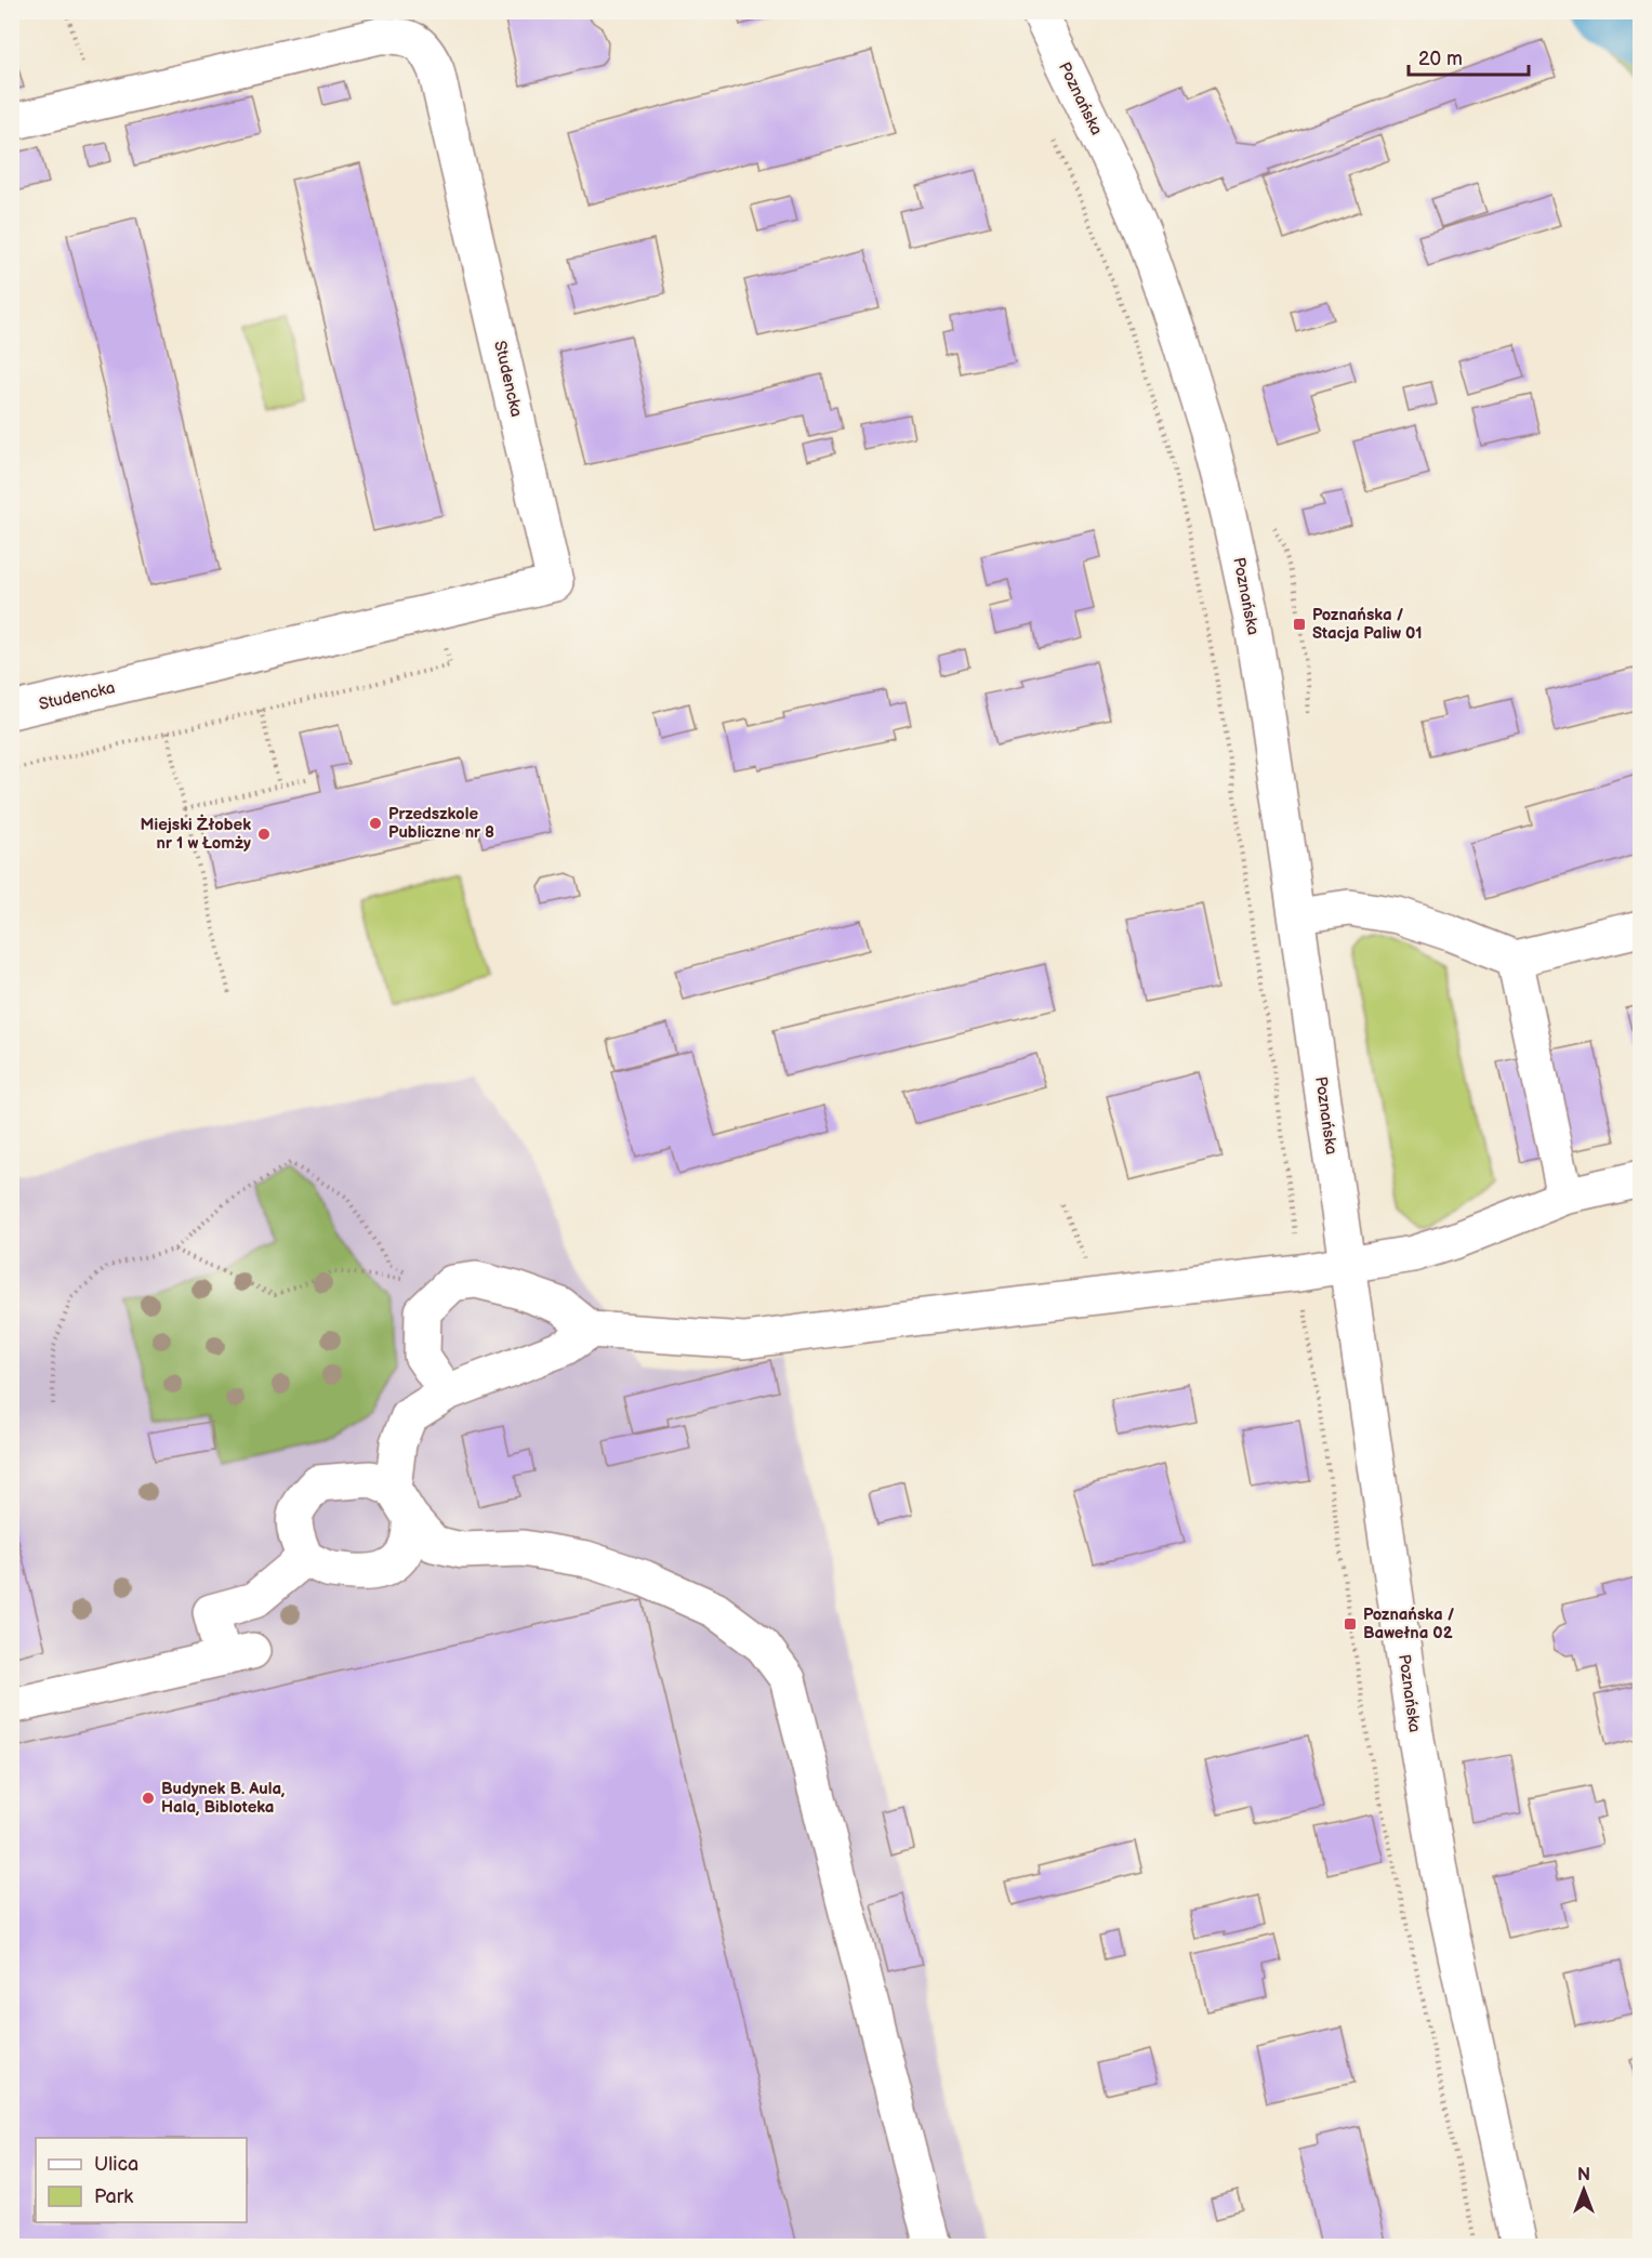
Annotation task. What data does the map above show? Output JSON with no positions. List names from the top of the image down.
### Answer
{
  "streets": {
    "street": ["Poznańska", "Studencka"]
  },
  "places": {
    "transit": ["Poznańska / Stacja Paliw 01", "Poznańska / Bawełna 02"],
    "other": ["Przedszkole Publiczne nr 8", "Miejski Żłobek nr 1 w Łomży", "Budynek B. Aula, Hala, Bibloteka"]
  },
  "legend": ["Ulica", "Park"],
  "scale_bar": "20 m",
  "north": "top"
}
